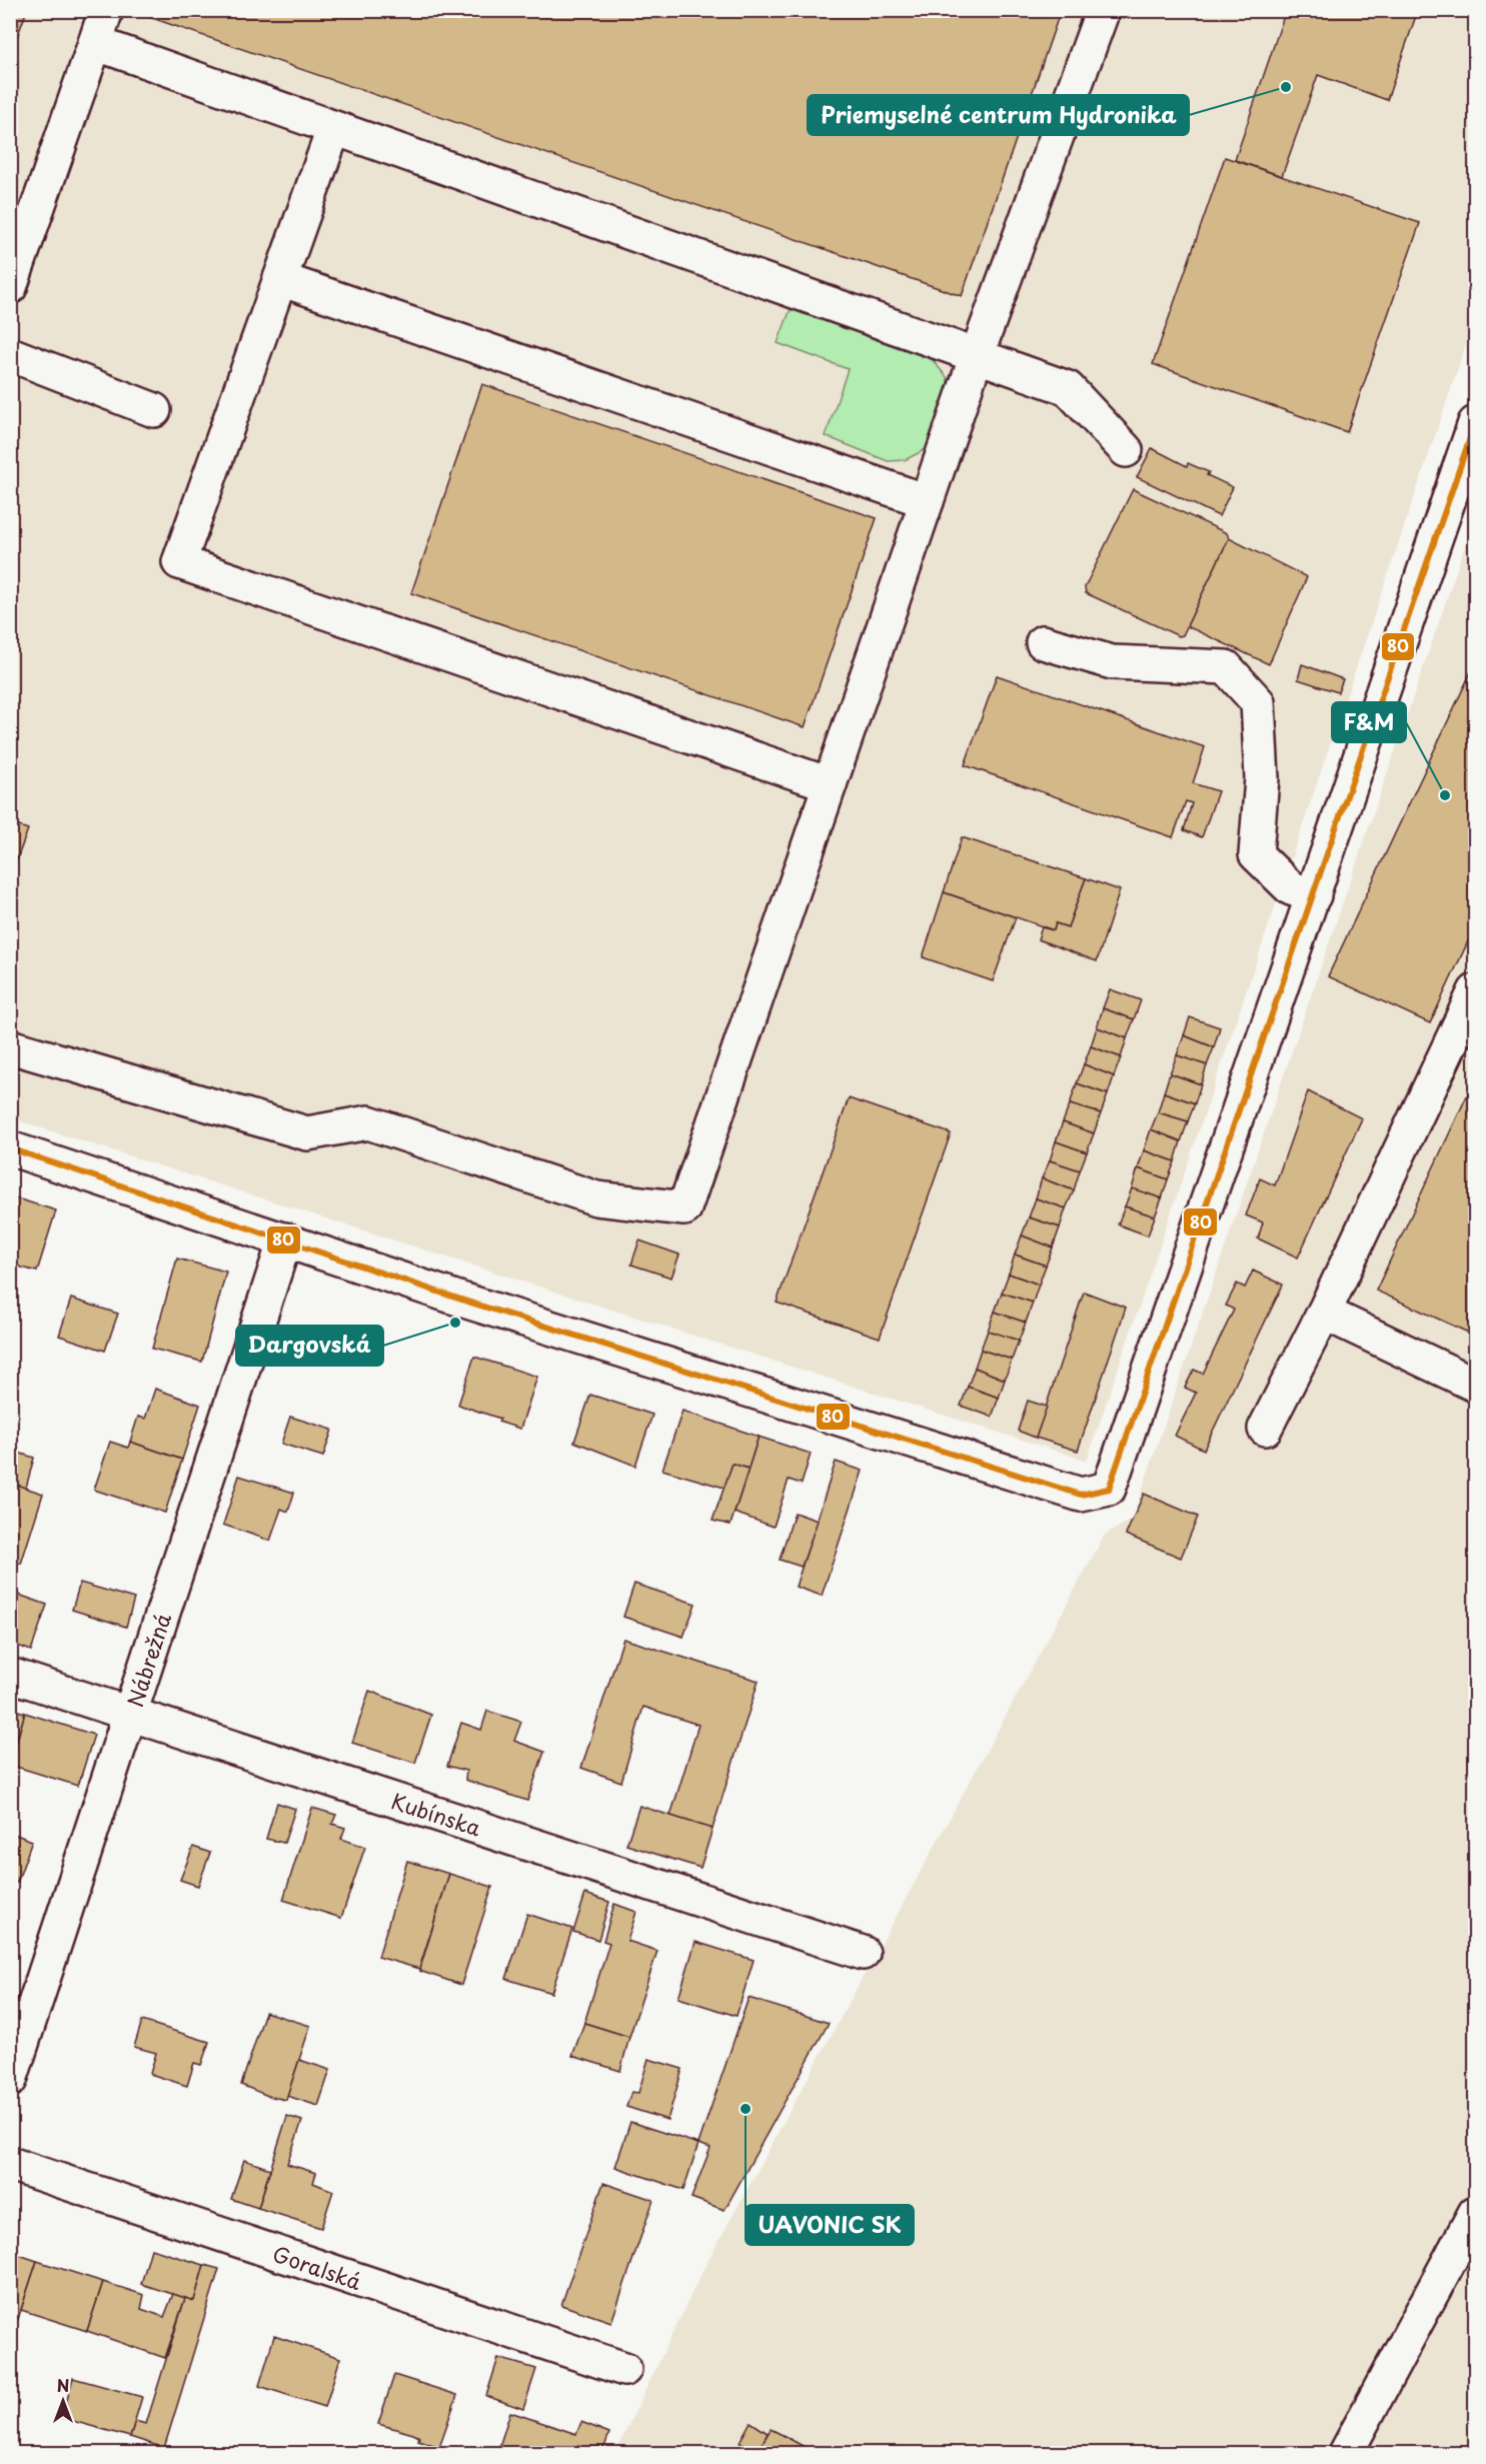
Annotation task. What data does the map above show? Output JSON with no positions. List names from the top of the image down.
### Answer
{
  "streets": {
    "street": ["Nábrežná", "Kubínska", "Goralská"]
  },
  "crossings": [
    ["Nábrežná", "Kubínska"]
  ],
  "places": [
    "Priemyselné centrum Hydronika",
    "F&M",
    "Dargovská",
    "UAVONIC SK"
  ],
  "lines": ["transit line 80"],
  "north": "top"
}
